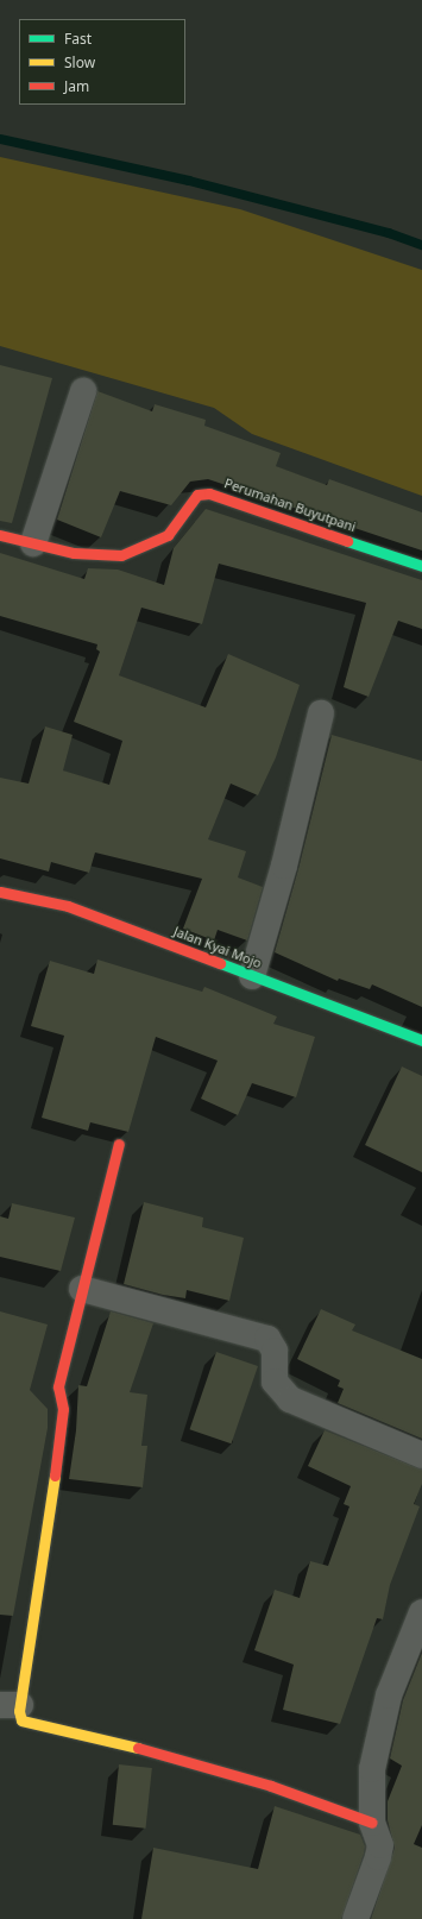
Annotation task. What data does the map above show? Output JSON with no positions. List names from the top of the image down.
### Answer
{
  "streets": {
    "street": ["Perumahan Buyutpani", "Jalan Kyai Mojo"]
  },
  "legend": ["Fast", "Slow", "Jam"]
}
